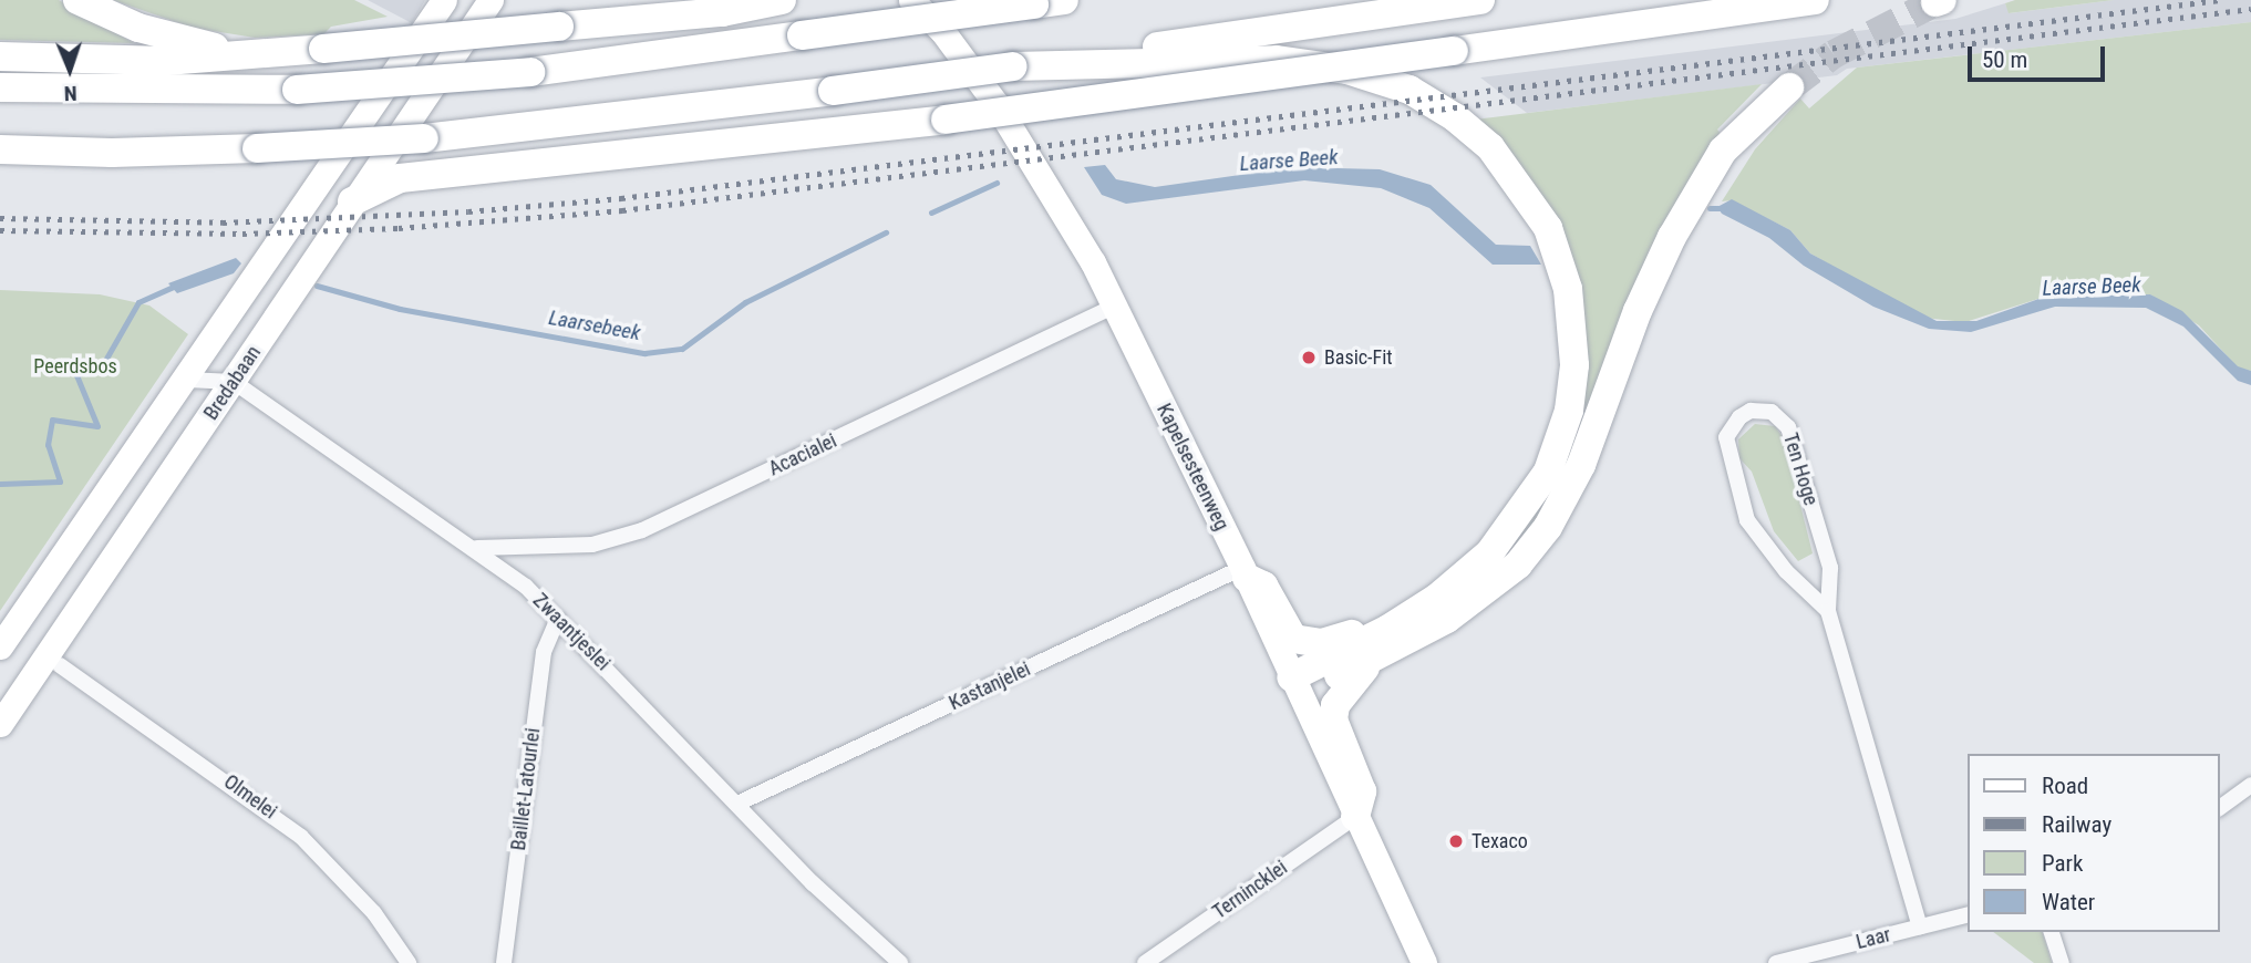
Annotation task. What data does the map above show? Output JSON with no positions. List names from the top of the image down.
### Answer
{
  "streets": {
    "main road": ["Bredabaan", "Kapelsesteenweg"],
    "street": [
      "Acacialei",
      "Ten Hoge",
      "Zwaantjeslei",
      "Kastanjelei",
      "Baillet-Latourlei",
      "Olmelei",
      "Ternincklei",
      "Laar"
    ]
  },
  "crossings": [
    ["Bredabaan", "Zwaantjeslei"],
    ["Acacialei", "Kapelsesteenweg"],
    ["Acacialei", "Zwaantjeslei"],
    ["Kapelsesteenweg", "Kastanjelei"],
    ["Kapelsesteenweg", "Ternincklei"],
    ["Ten Hoge", "Laar"],
    ["Zwaantjeslei", "Kastanjelei"],
    ["Zwaantjeslei", "Baillet-Latourlei"]
  ],
  "water": ["Laarse Beek", "Laarsebeek"],
  "parks": ["Peerdsbos"],
  "places": ["Basic-Fit", "Texaco"],
  "legend": [
    "Road",
    "Railway",
    "Park",
    "Water"
  ],
  "scale_bar": "50 m",
  "north": "bottom"
}
